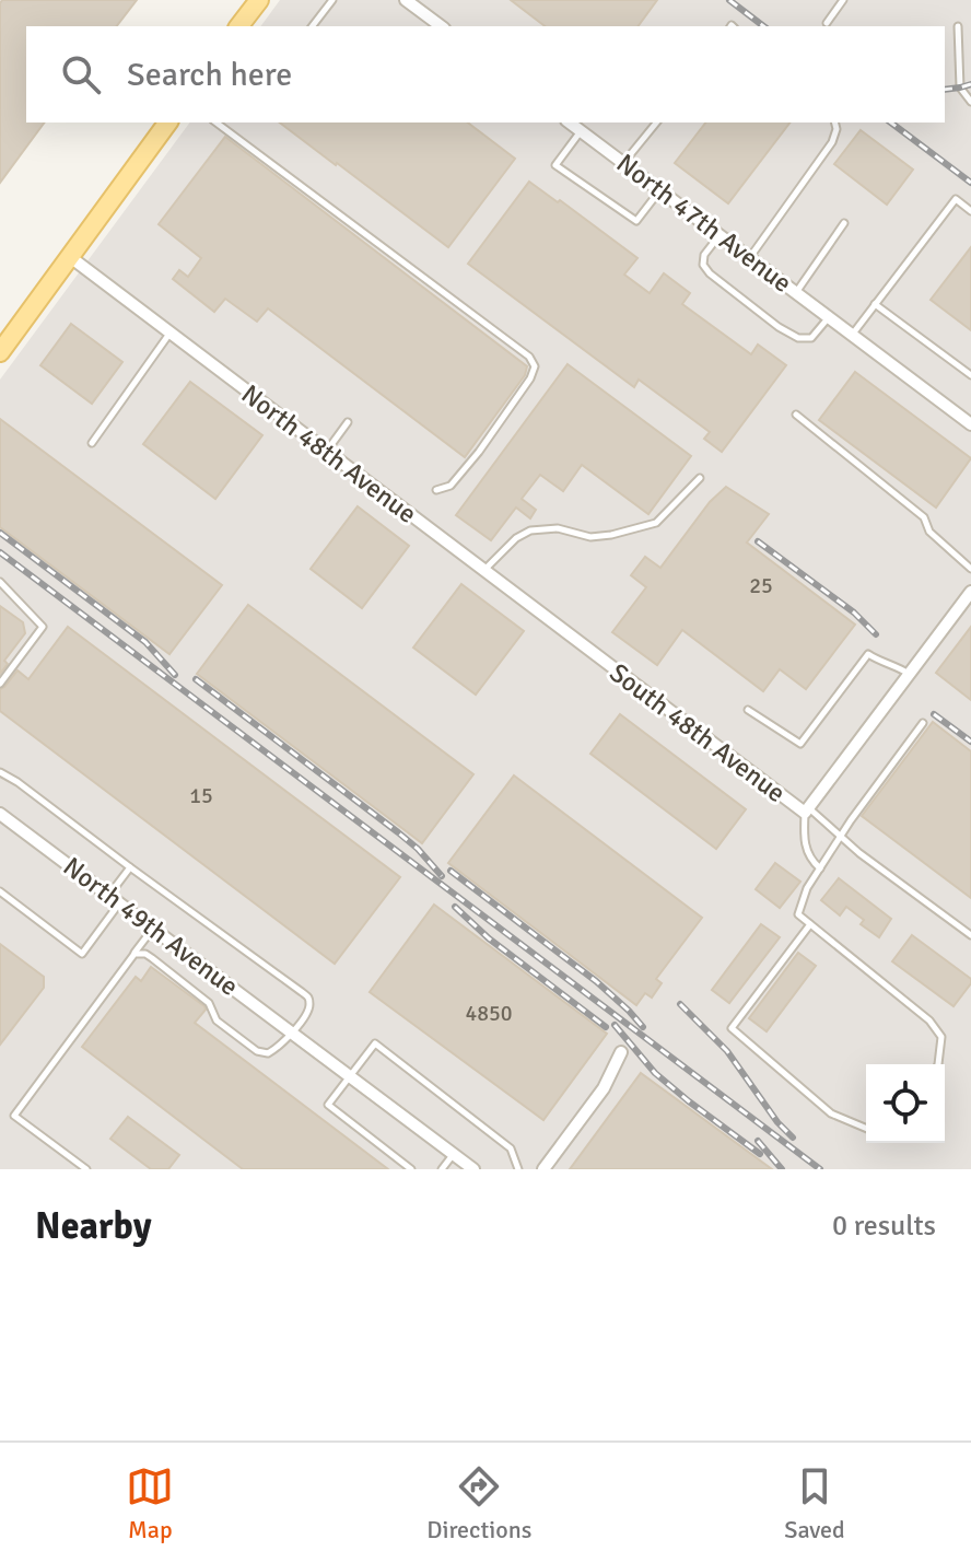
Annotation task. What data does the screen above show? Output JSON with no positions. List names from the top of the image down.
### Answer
{
  "streets": {
    "street": [
      "North 47th Avenue",
      "North 48th Avenue",
      "South 48th Avenue",
      "North 49th Avenue"
    ]
  },
  "crossings": [
    ["North 48th Avenue", "South 48th Avenue"]
  ],
  "house_numbers": ["25", "15", "4850"],
  "page": {
    "search": "Search here",
    "heading": ["Nearby", "0 results"],
    "nav": ["Map", "Directions", "Saved"]
  }
}
